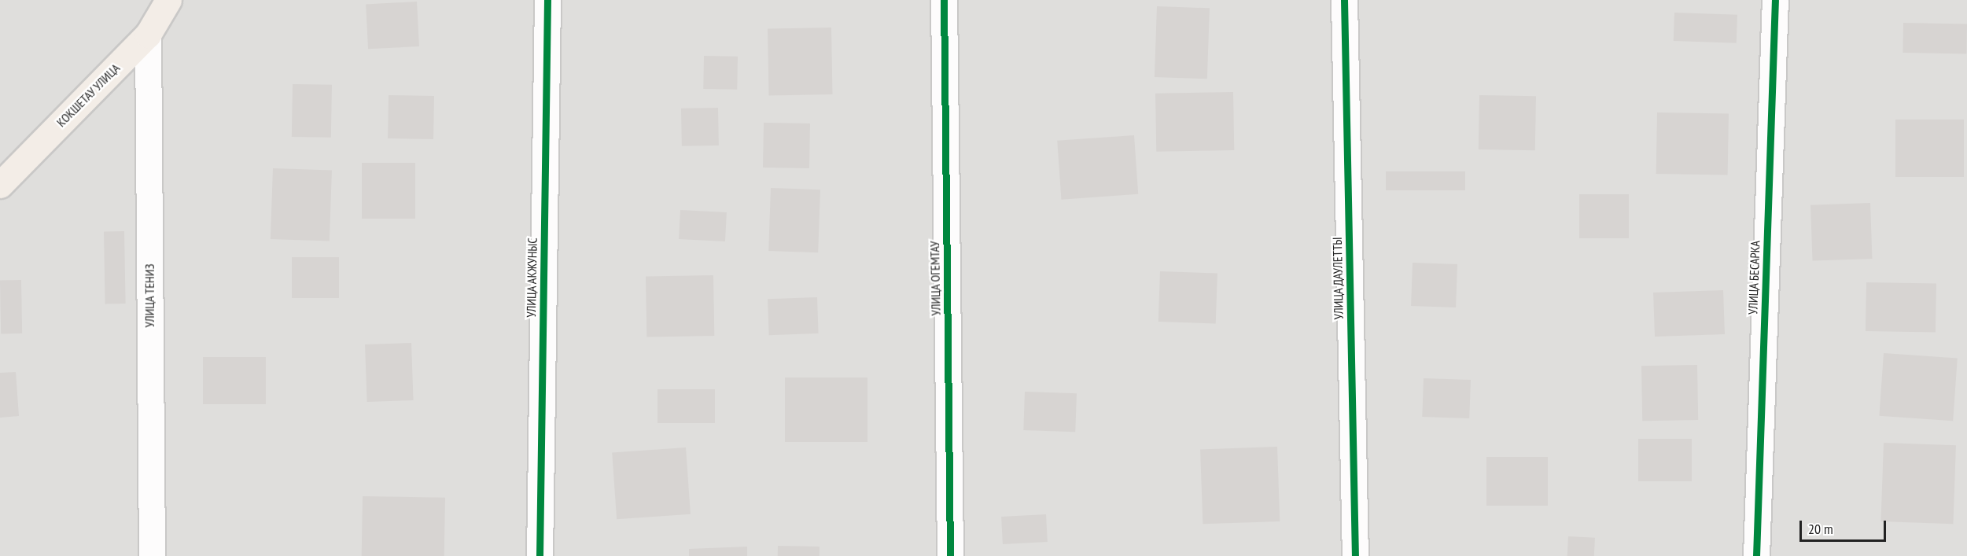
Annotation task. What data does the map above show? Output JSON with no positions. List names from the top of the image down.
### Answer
{
  "streets": {
    "main road": ["КОКШЕТАУ УЛИЦА"],
    "street": [
      "УЛИЦА АКЖУНЫС",
      "УЛИЦА БЕСАРКА",
      "УЛИЦА ОГЕМТАУ",
      "УЛИЦА ДАУЛЕТТЫ",
      "УЛИЦА ТЕНИЗ"
    ]
  },
  "crossings": [
    ["КОКШЕТАУ УЛИЦА", "УЛИЦА ТЕНИЗ"]
  ],
  "scale_bar": "20 m"
}
